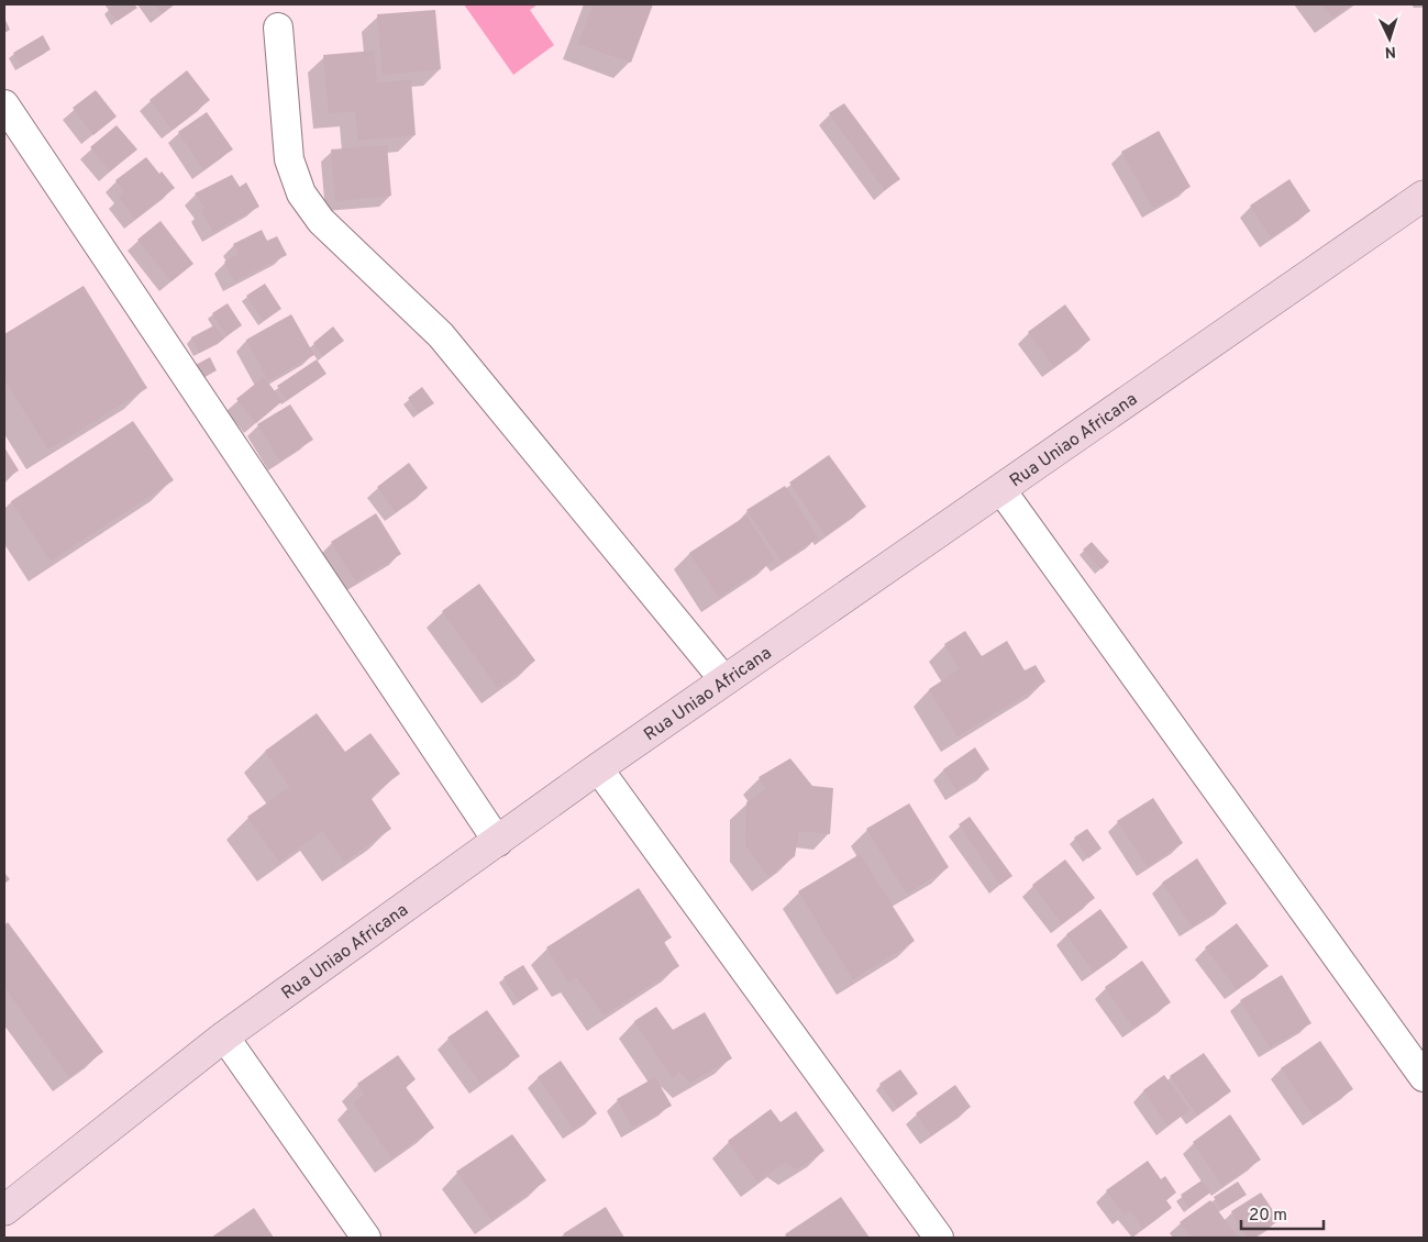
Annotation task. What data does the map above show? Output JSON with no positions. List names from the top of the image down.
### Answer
{
  "streets": {
    "main road": ["Rua Uniao Africana"]
  },
  "scale_bar": "20 m",
  "north": "bottom"
}
